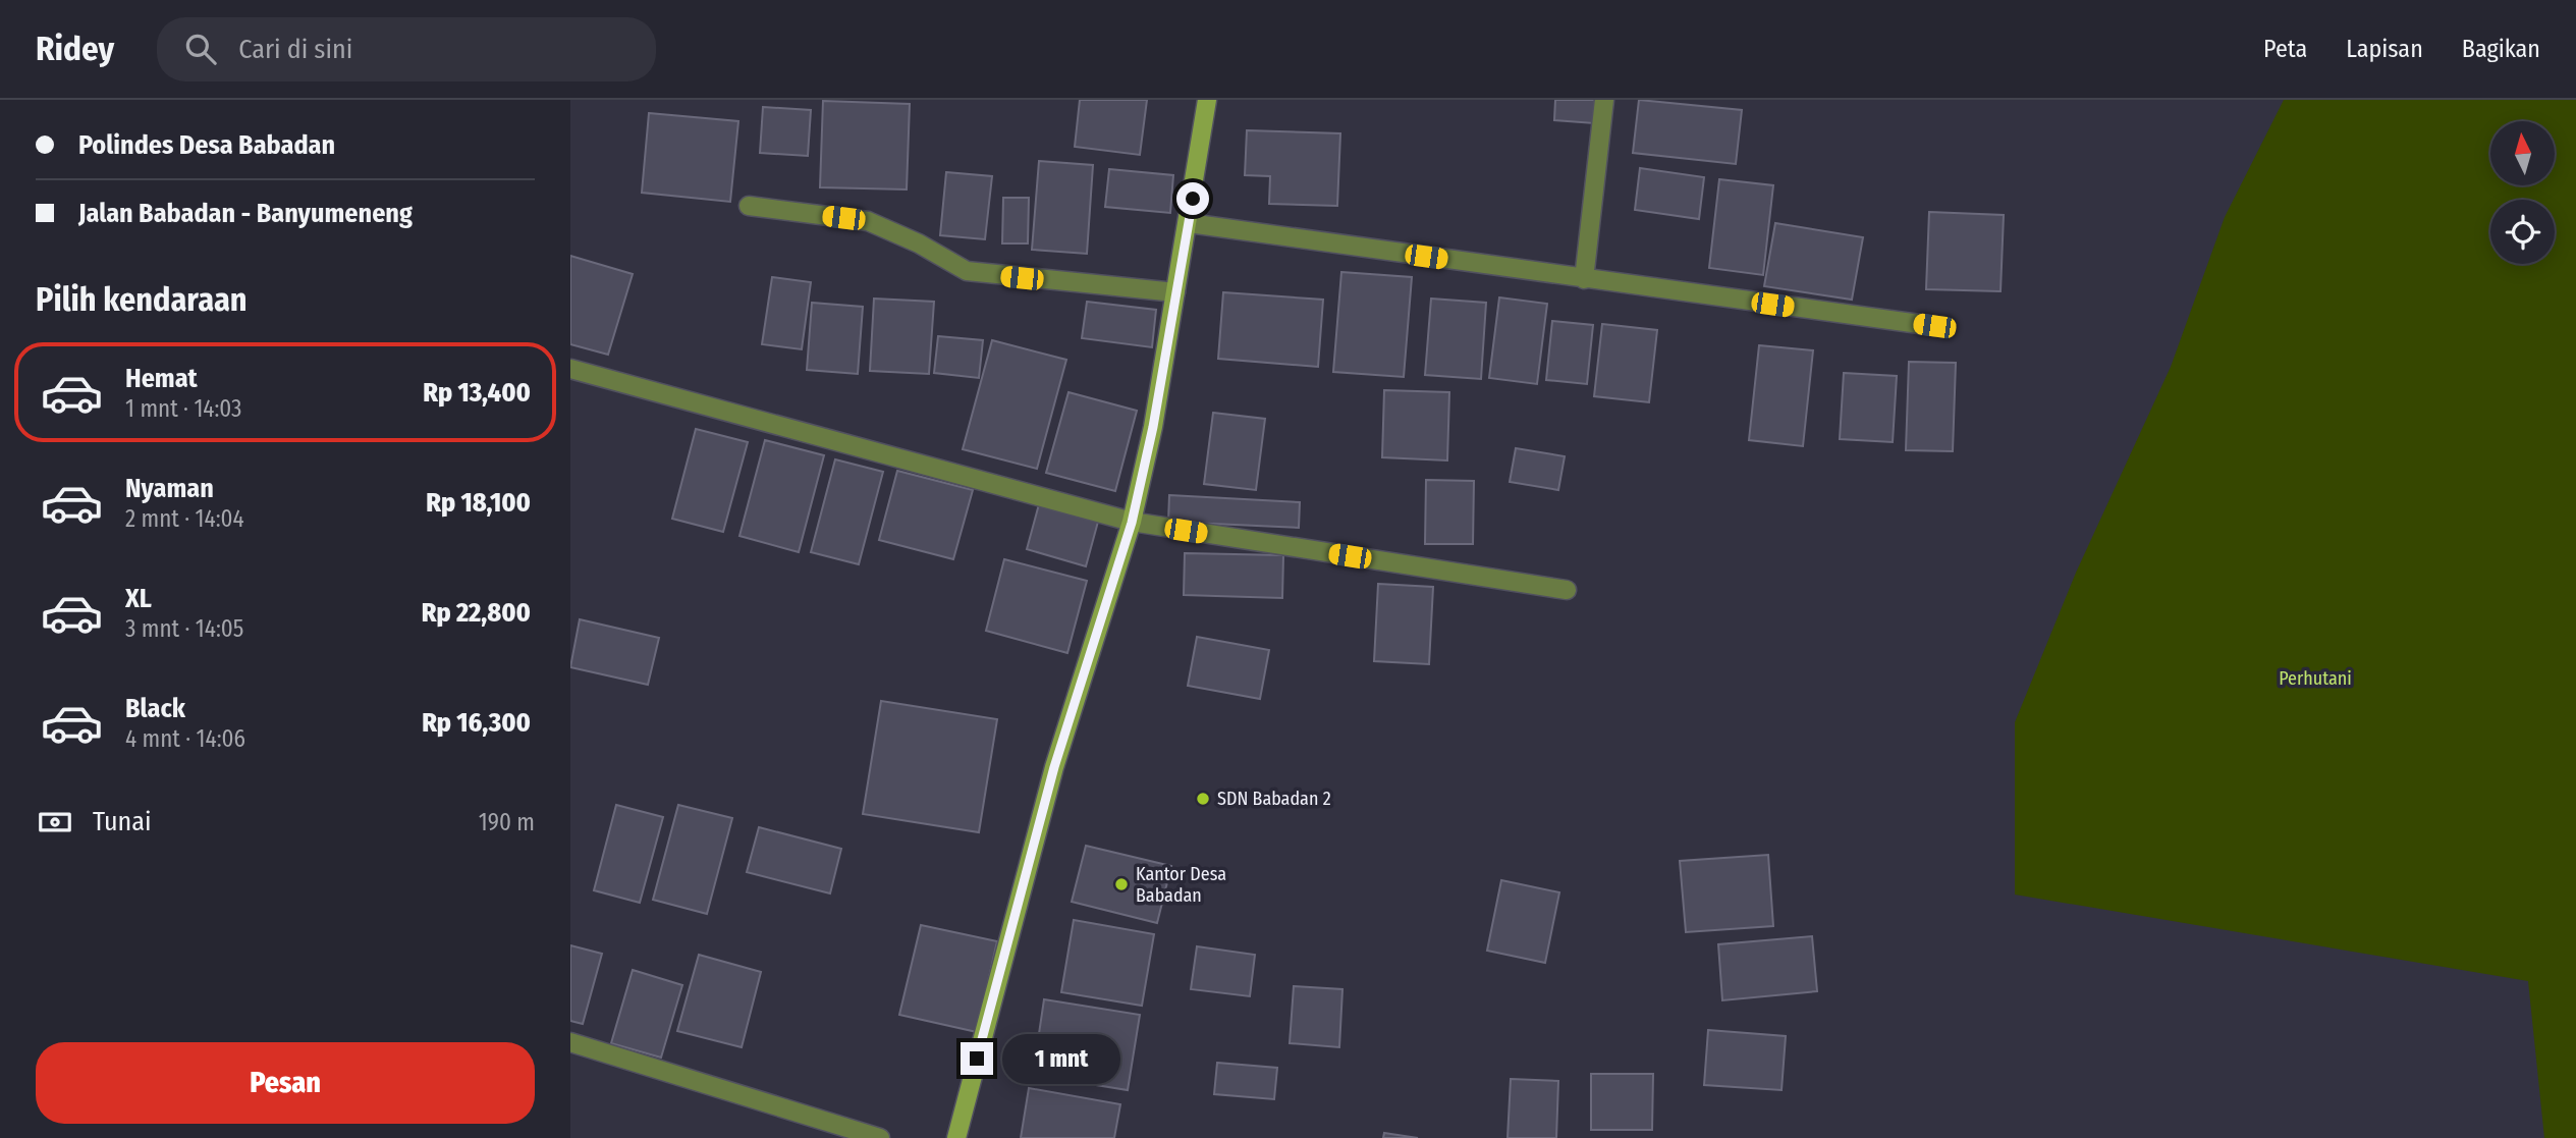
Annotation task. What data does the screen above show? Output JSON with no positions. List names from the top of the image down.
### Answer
{
  "parks": ["Perhutani"],
  "places": ["SDN Babadan 2", "Kantor Desa Babadan"],
  "north": "top",
  "page": {
    "header": "Ridey",
    "search": "Cari di sini",
    "nav": ["Peta", "Lapisan", "Bagikan"],
    "banner": ["Polindes Desa Babadan", "Jalan Babadan - Banyumeneng"],
    "heading": "Pilih kendaraan",
    "list": [
      {
        "name": "Hemat",
        "note": "1 mnt · 14:03",
        "value": "Rp 13,400"
      },
      {
        "name": "Nyaman",
        "note": "2 mnt · 14:04",
        "value": "Rp 18,100"
      },
      {
        "name": "XL",
        "note": "3 mnt · 14:05",
        "value": "Rp 22,800"
      },
      {
        "name": "Black",
        "note": "4 mnt · 14:06",
        "value": "Rp 16,300"
      }
    ],
    "pay": ["Tunai", "190 m"],
    "buttons": "Pesan",
    "bubble": "1 mnt"
  }
}
